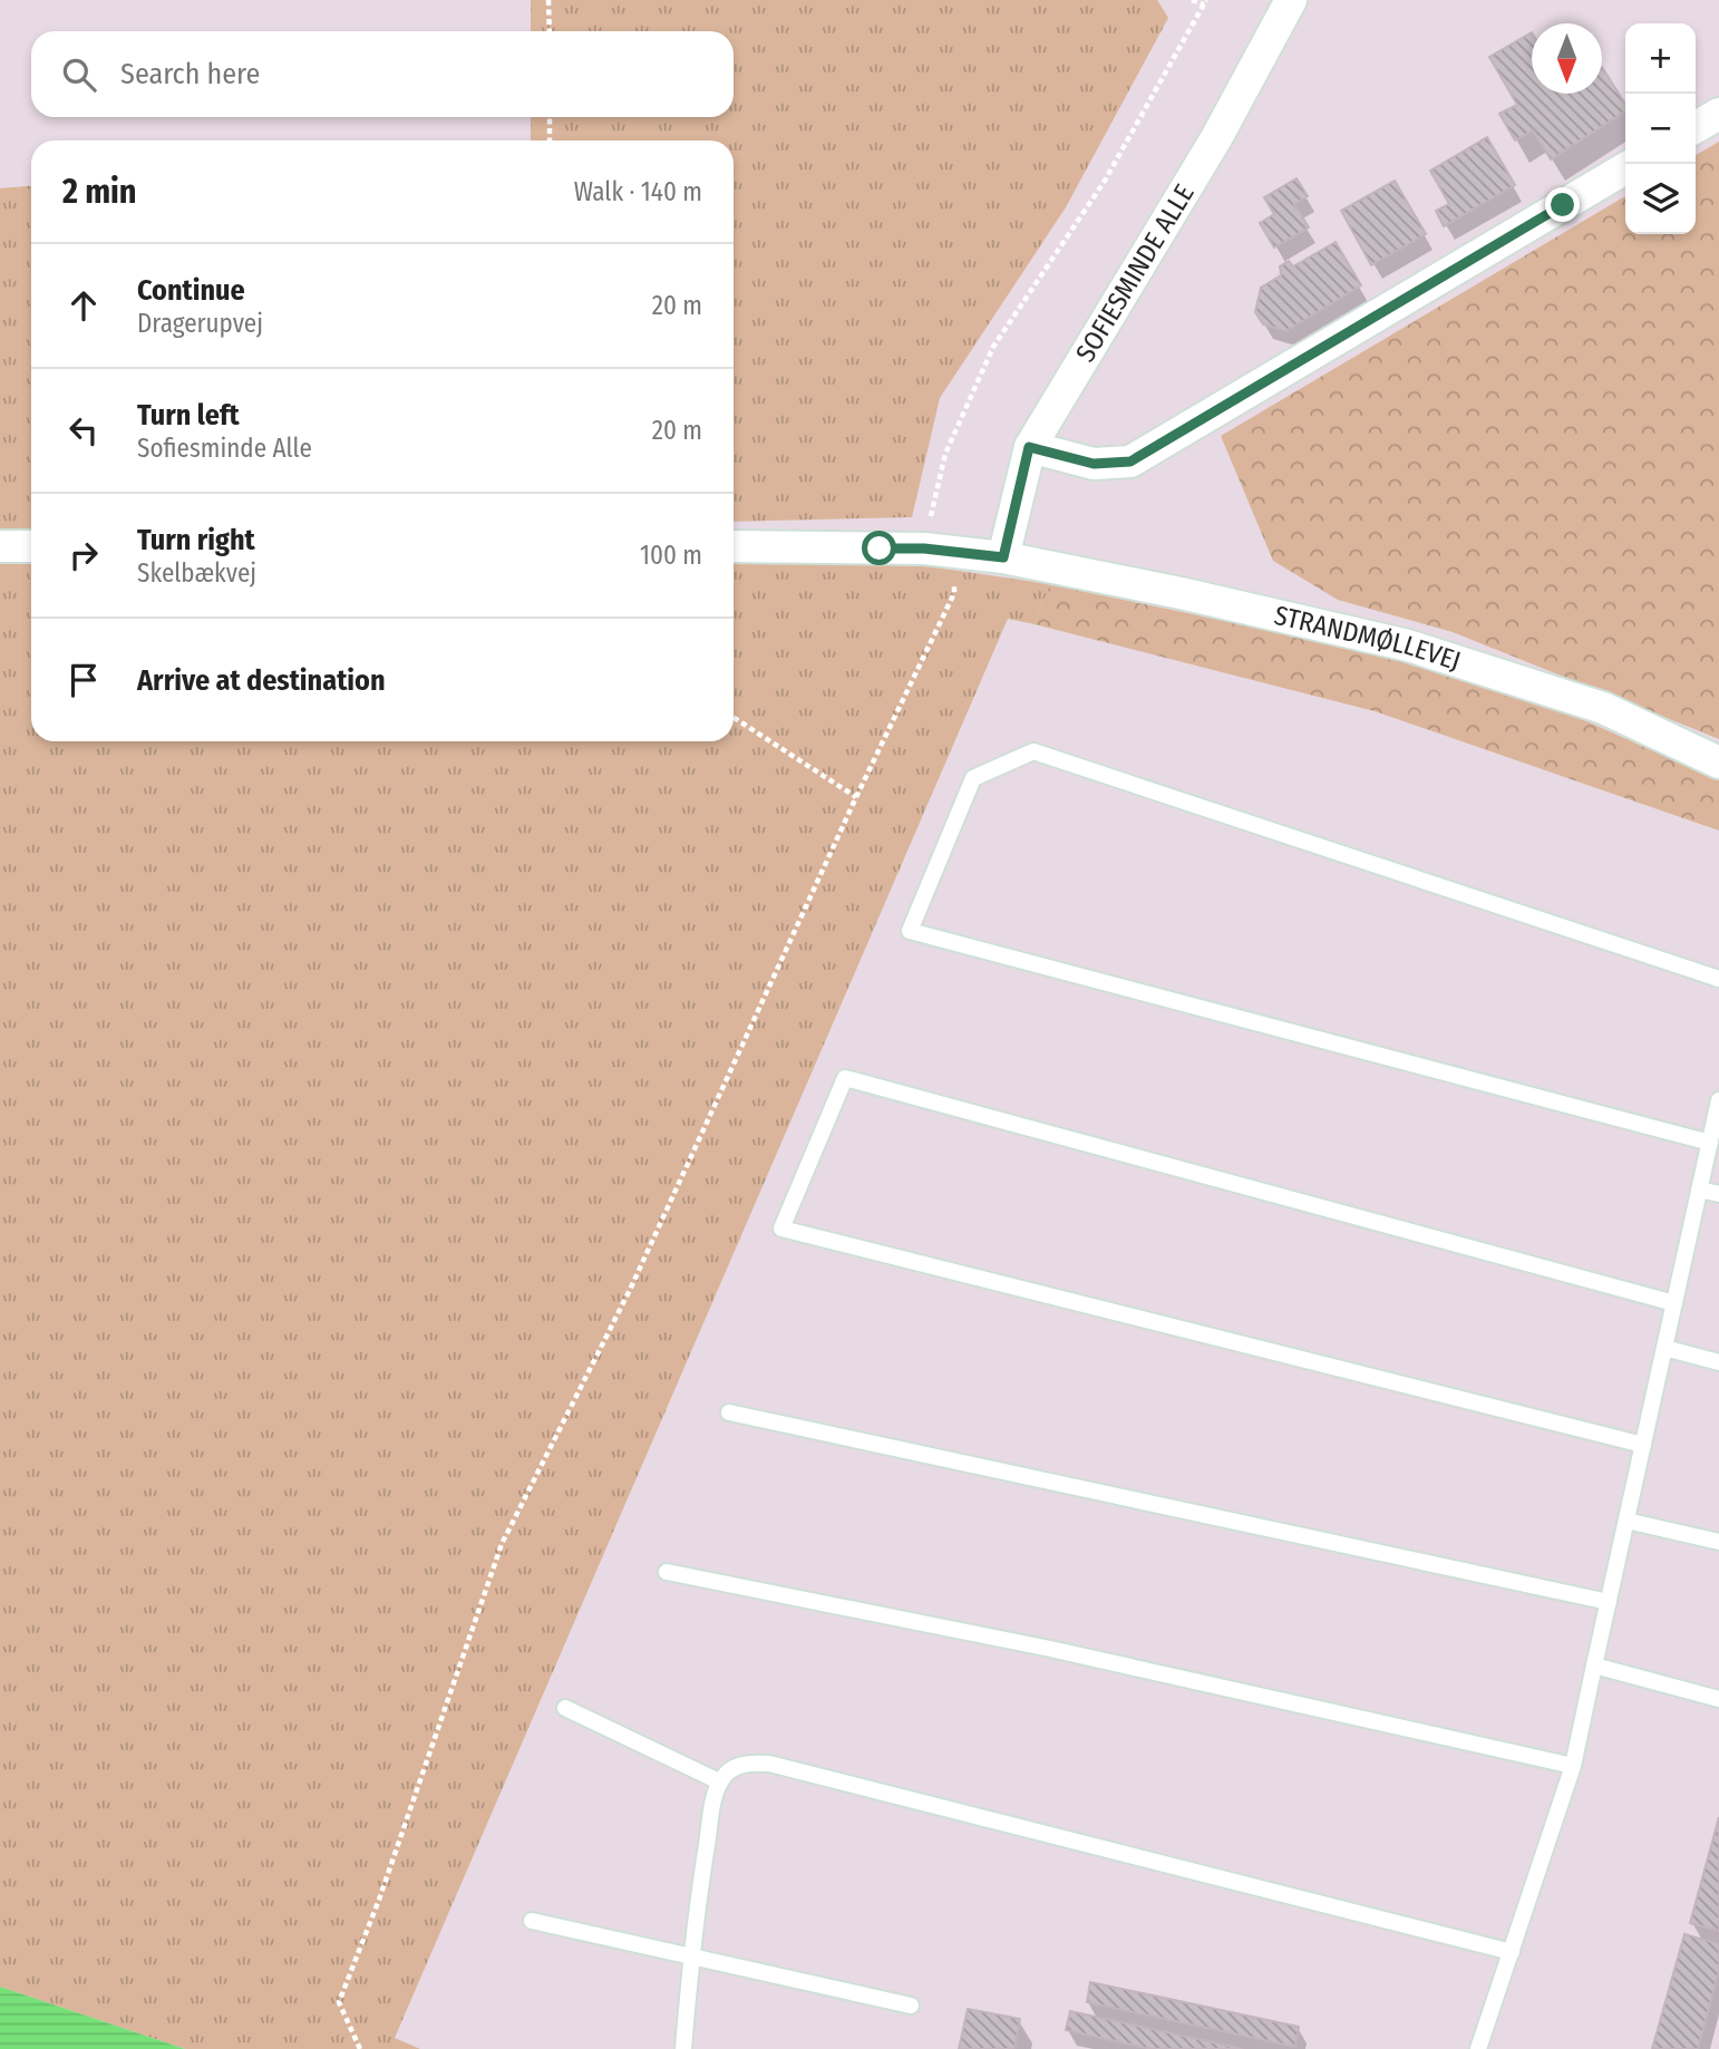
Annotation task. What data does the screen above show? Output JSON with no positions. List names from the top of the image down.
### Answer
{
  "streets": {
    "street": ["SOFIESMINDE ALLE", "STRANDMØLLEVEJ"]
  },
  "crossings": [
    ["SOFIESMINDE ALLE", "STRANDMØLLEVEJ"]
  ],
  "north": "bottom",
  "page": {
    "map_buttons": ["+", "−"],
    "search": "Search here",
    "heading": ["2 min", "Walk · 140 m"],
    "list": [
      ["Continue", "Dragerupvej", "20 m"],
      ["Turn left", "Sofiesminde Alle", "20 m"],
      ["Turn right", "Skelbækvej", "100 m"],
      "Arrive at destination"
    ]
  }
}
